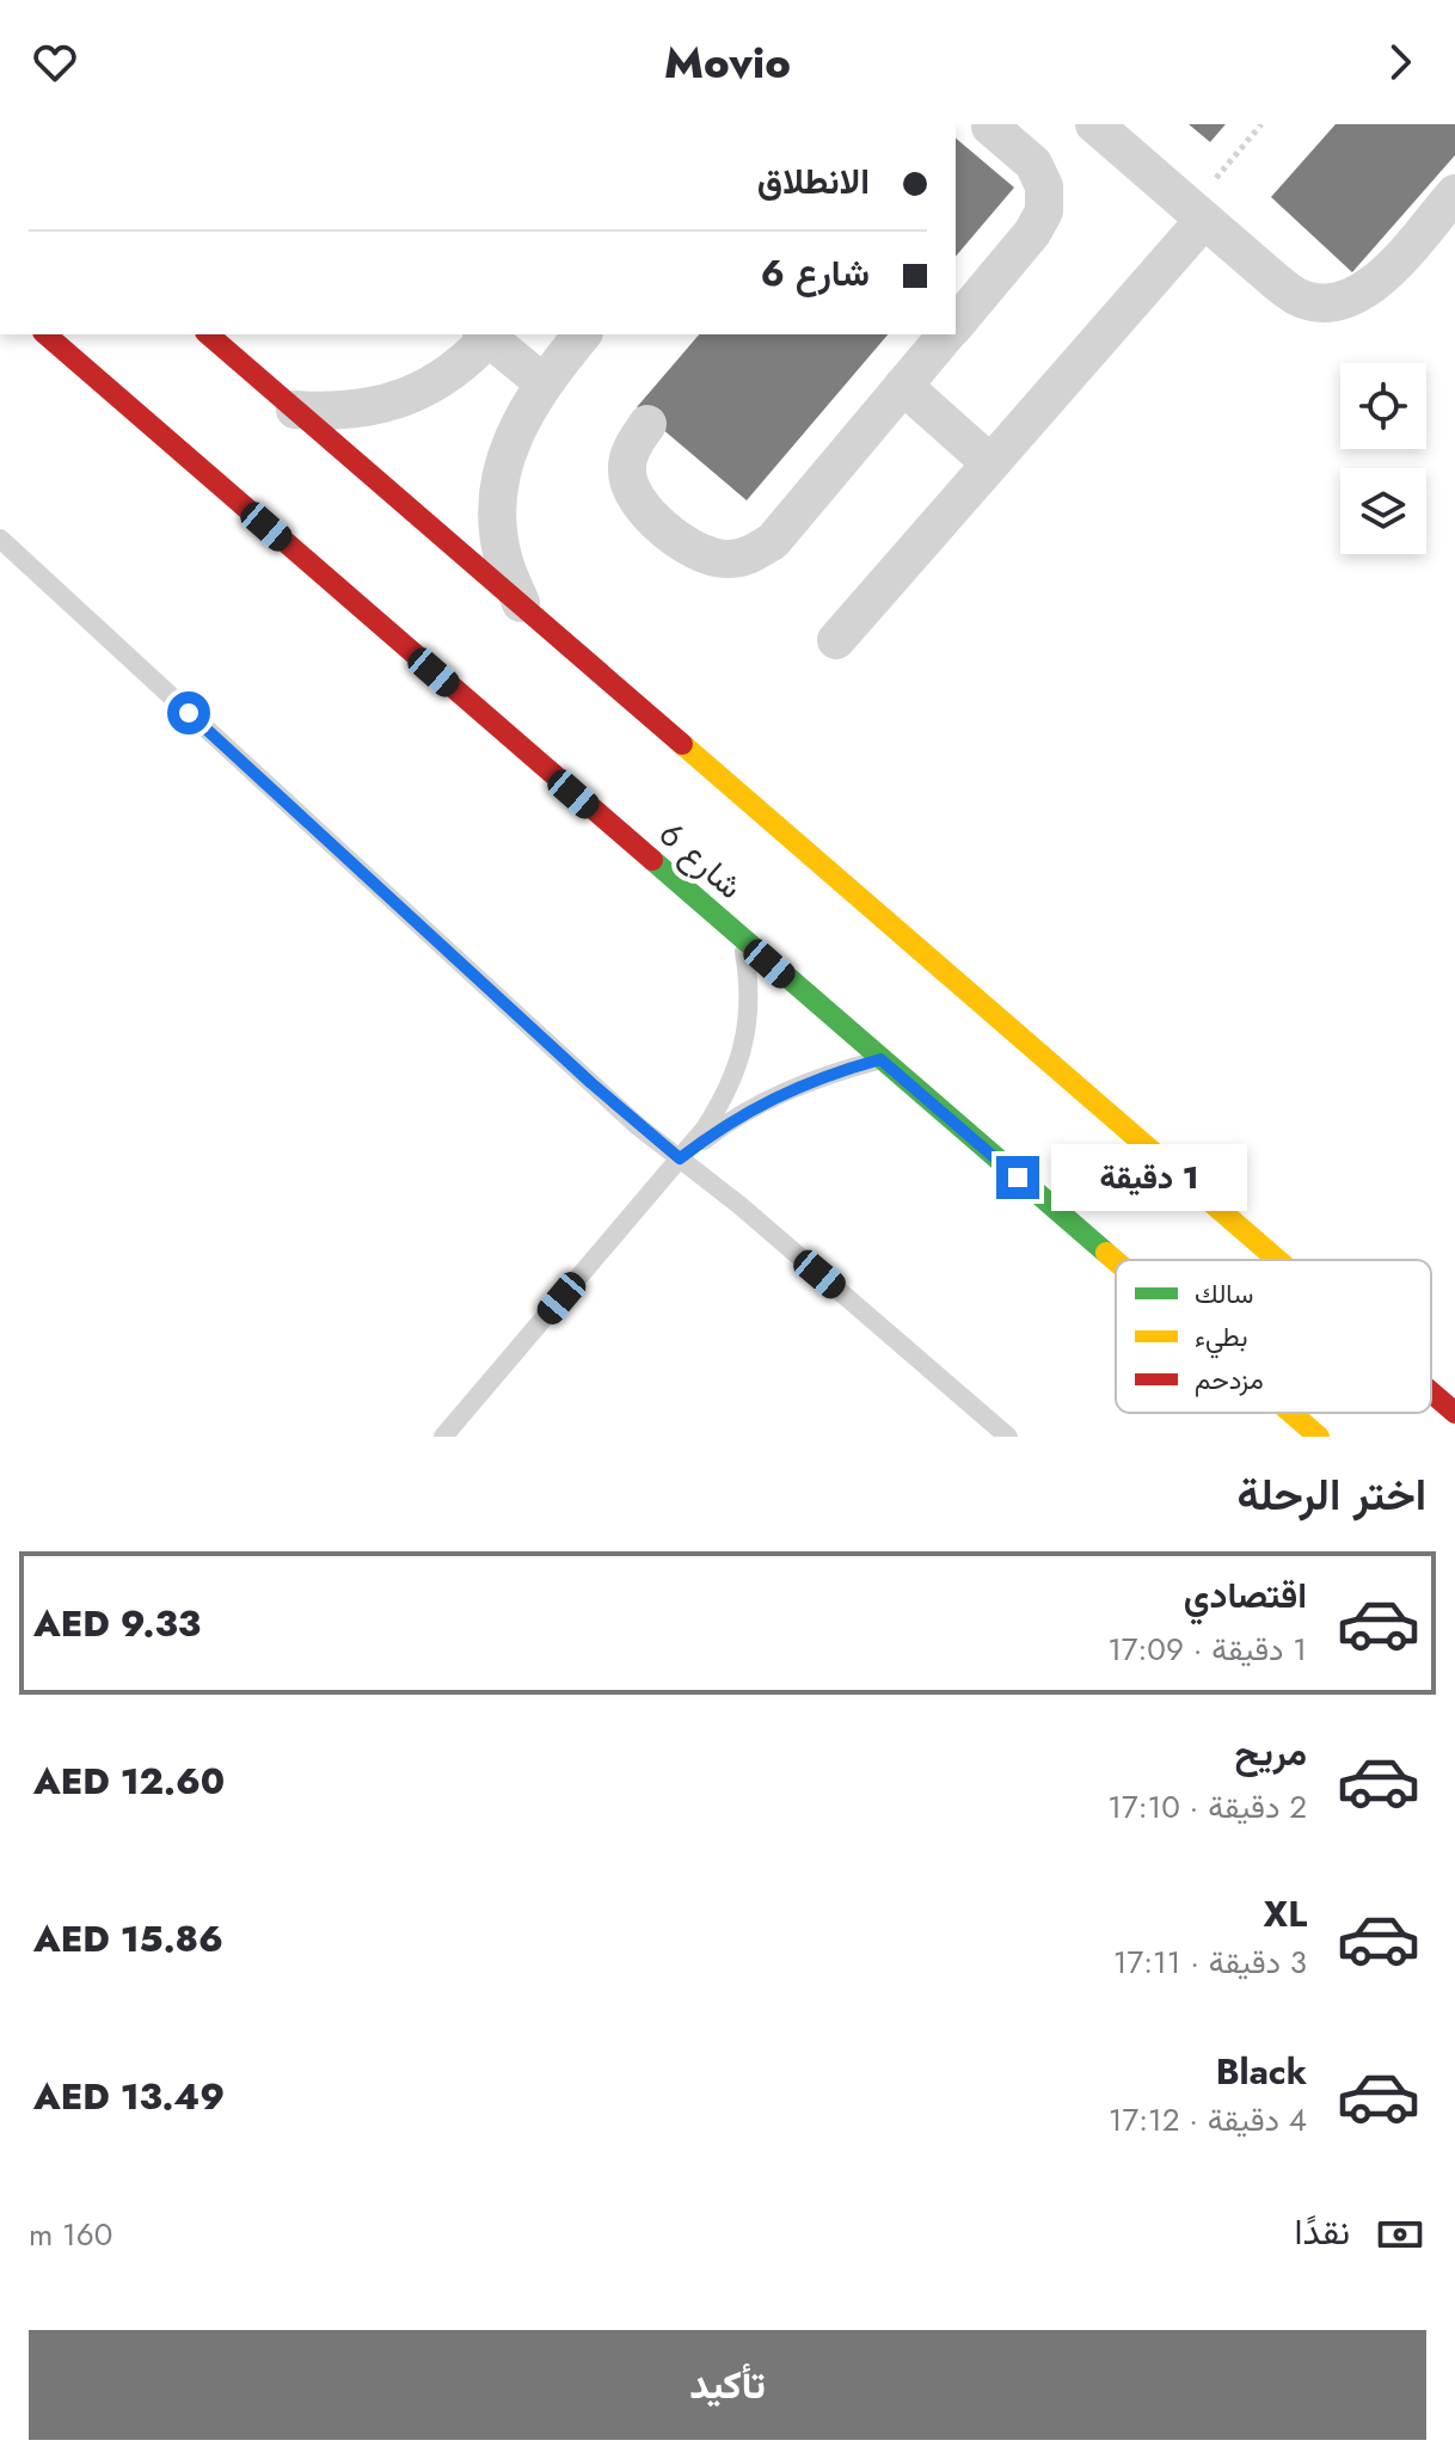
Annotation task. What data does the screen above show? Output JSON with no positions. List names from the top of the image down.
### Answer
{
  "streets": {
    "main road": ["شارع 6"]
  },
  "legend": ["سالك", "بطيء", "مزدحم"],
  "page": {
    "header": "Movio",
    "banner": ["الانطلاق", "شارع 6"],
    "bubble": "1 دقيقة",
    "heading": "اختر الرحلة",
    "list": [
      {
        "name": "اقتصادي",
        "note": "1 دقيقة · 17:09",
        "value": "AED 9.33"
      },
      {
        "name": "مريح",
        "note": "2 دقيقة · 17:10",
        "value": "AED 12.60"
      },
      {
        "name": "XL",
        "note": "3 دقيقة · 17:11",
        "value": "AED 15.86"
      },
      {
        "name": "Black",
        "note": "4 دقيقة · 17:12",
        "value": "AED 13.49"
      }
    ],
    "pay": ["نقدًا", "160 m"],
    "buttons": "تأكيد"
  }
}
